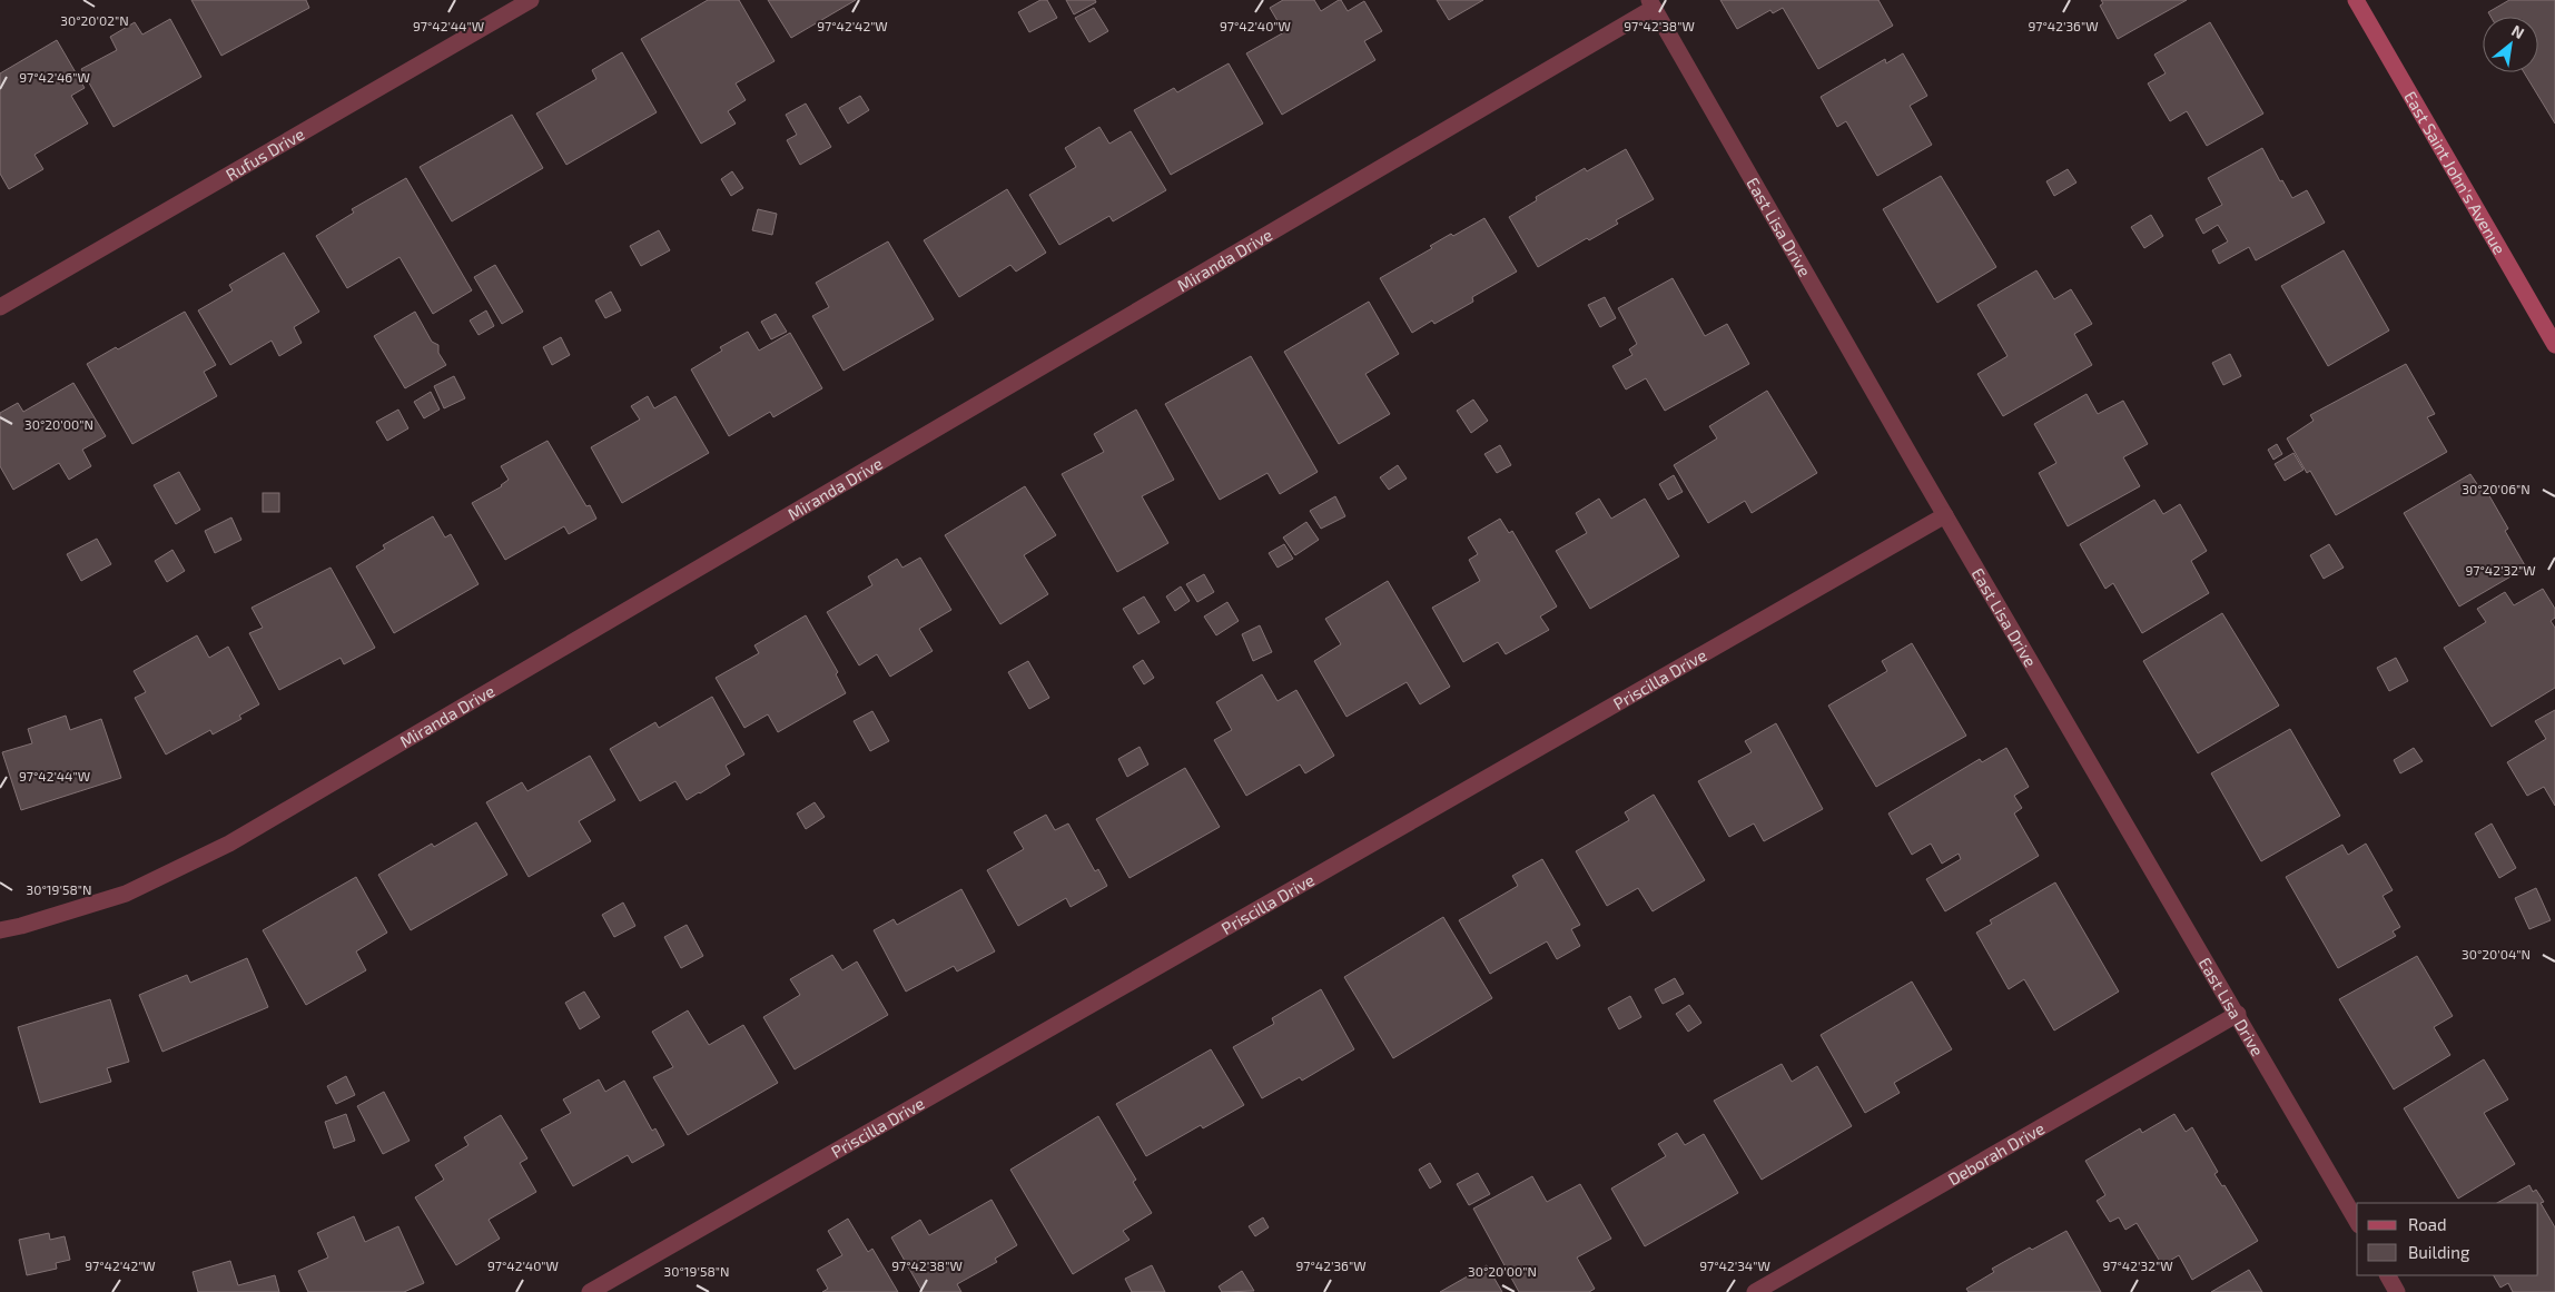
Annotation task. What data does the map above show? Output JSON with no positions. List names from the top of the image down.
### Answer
{
  "streets": {
    "street": [
      "Rufus Drive",
      "East Saint John's Avenue",
      "East Lisa Drive",
      "Miranda Drive",
      "Priscilla Drive",
      "Deborah Drive"
    ]
  },
  "crossings": [
    ["East Lisa Drive", "Miranda Drive"],
    ["East Lisa Drive", "Priscilla Drive"],
    ["East Lisa Drive", "Deborah Drive"]
  ],
  "legend": ["Road", "Building"],
  "north": "top right",
  "coordinates": [
    "30°20'02\"N",
    "97°42'40\"W",
    "97°42'38\"W",
    "97°42'44\"W",
    "97°42'42\"W",
    "97°42'36\"W",
    "97°42'46\"W",
    "30°20'00\"N",
    "30°20'06\"N",
    "97°42'32\"W",
    "30°19'58\"N",
    "30°20'04\"N",
    "97°42'34\"W"
  ]
}
